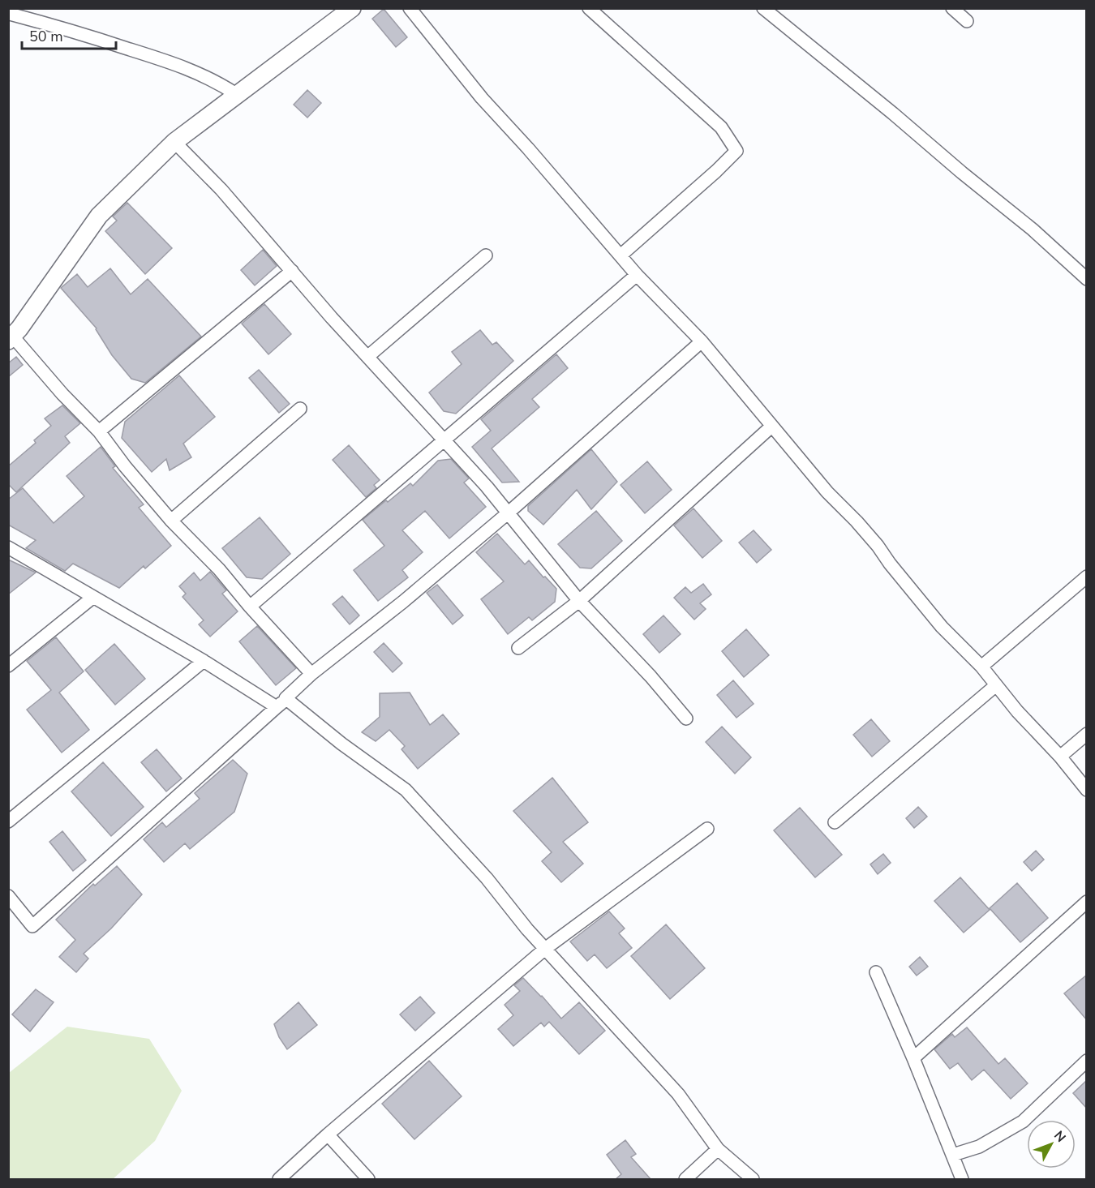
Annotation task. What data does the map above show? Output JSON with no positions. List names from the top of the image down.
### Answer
{
  "scale_bar": "50 m",
  "north": "top right"
}
